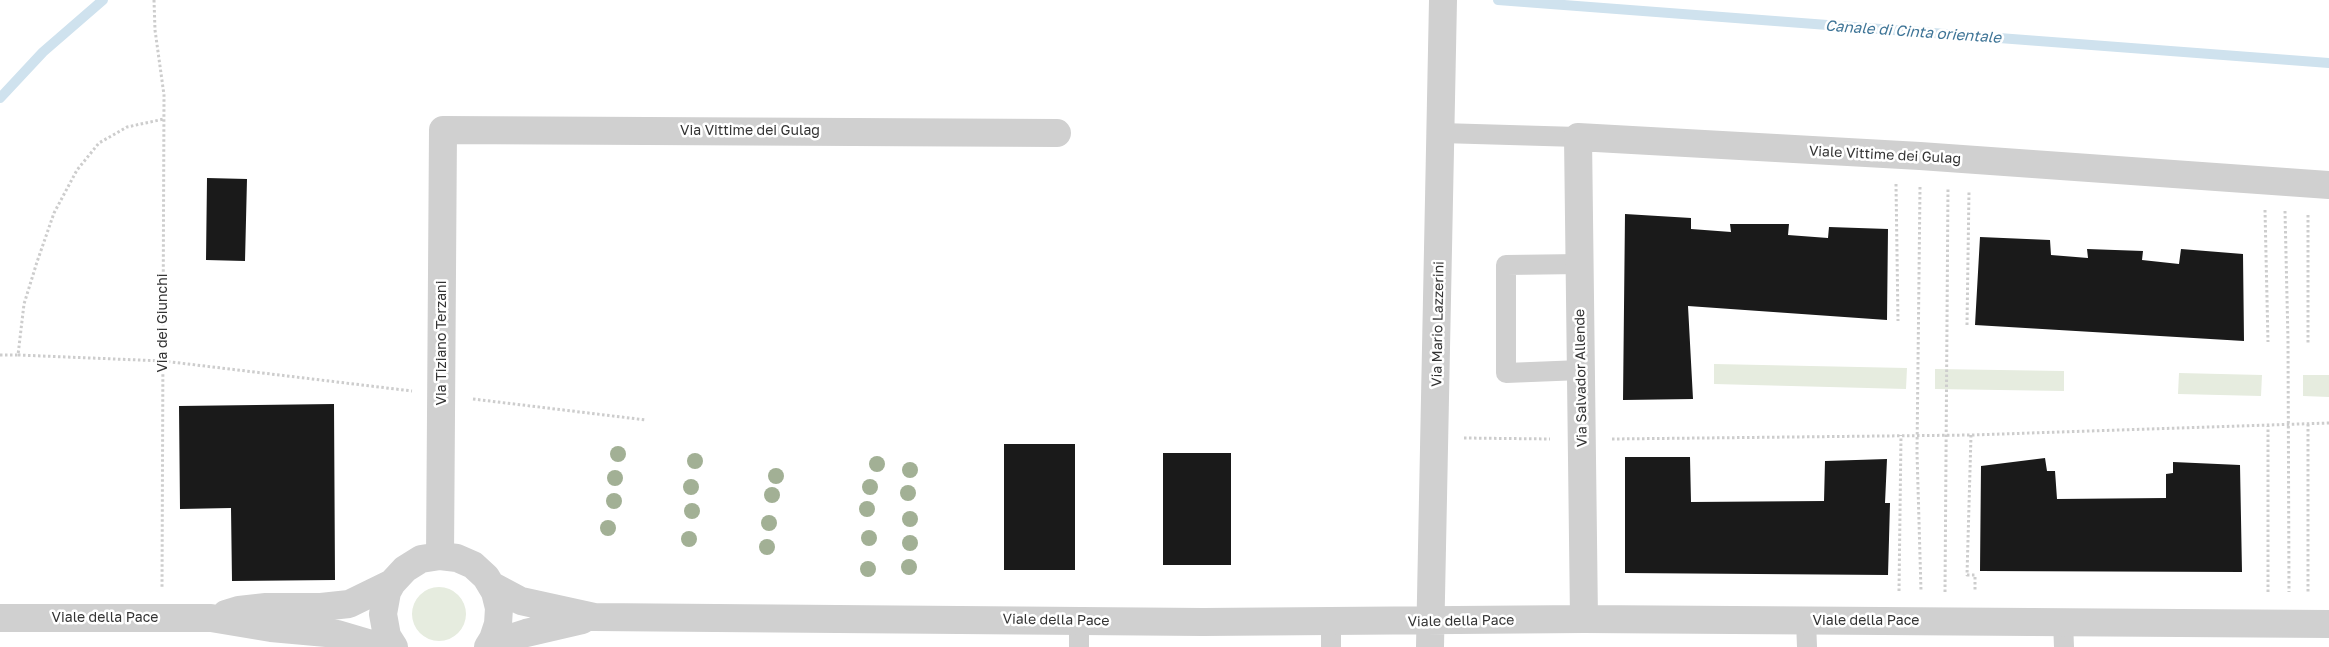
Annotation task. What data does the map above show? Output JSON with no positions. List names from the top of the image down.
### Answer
{
  "streets": {
    "street": [
      "Via Vittime dei Gulag",
      "Viale Vittime dei Gulag",
      "Via Mario Lazzerini",
      "Via Tiziano Terzani",
      "Via Salvador Allende",
      "Viale della Pace"
    ],
    "path": ["Via dei Giunchi"]
  },
  "crossings": [
    ["Via Vittime dei Gulag", "Via Tiziano Terzani"],
    ["Viale Vittime dei Gulag", "Via Mario Lazzerini"],
    ["Viale Vittime dei Gulag", "Via Salvador Allende"],
    ["Via dei Giunchi", "Viale della Pace"],
    ["Via Mario Lazzerini", "Viale della Pace"],
    ["Via Salvador Allende", "Viale della Pace"]
  ],
  "water": ["Canale di Cinta orientale"]
}
